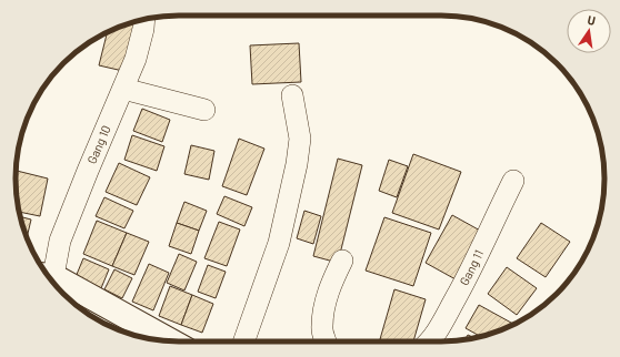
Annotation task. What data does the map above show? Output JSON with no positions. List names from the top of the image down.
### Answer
{
  "streets": {
    "street": ["Gang 10", "Gang 11"]
  },
  "north": "top"
}
